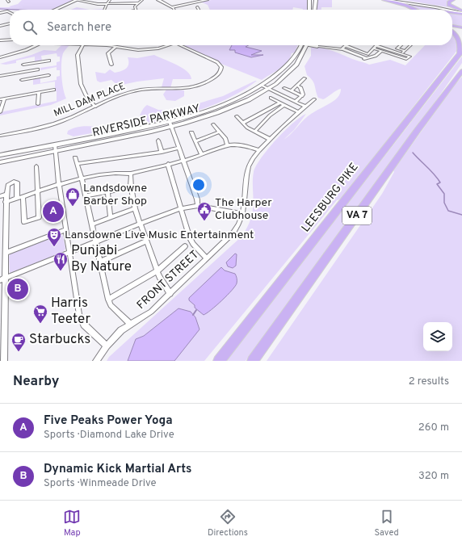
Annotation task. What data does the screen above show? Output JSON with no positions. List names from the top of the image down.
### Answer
{
  "streets": {
    "highway": ["LEESBURG PIKE", "VA 7"],
    "main road": ["RIVERSIDE PARKWAY"],
    "street": ["MILL DAM PLACE", "FRONT STREET"]
  },
  "places": {
    "shop": ["Landsdowne Barber Shop"],
    "public building": ["The Harper Clubhouse"],
    "theatre": ["Lansdowne Live Music Entertainment"],
    "restaurant": ["Punjabi By Nature"],
    "supermarket": ["Harris Teeter"],
    "cafe": ["Starbucks"]
  },
  "page": {
    "search": "Search here",
    "pins": ["A", "B"],
    "heading": ["Nearby", "2 results"],
    "list": [
      {
        "mark": "A",
        "name": "Five Peaks Power Yoga",
        "note": "Sports · Diamond Lake Drive",
        "value": "260 m"
      },
      {
        "mark": "B",
        "name": "Dynamic Kick Martial Arts",
        "note": "Sports · Winmeade Drive",
        "value": "320 m"
      }
    ],
    "nav": ["Map", "Directions", "Saved"]
  }
}
